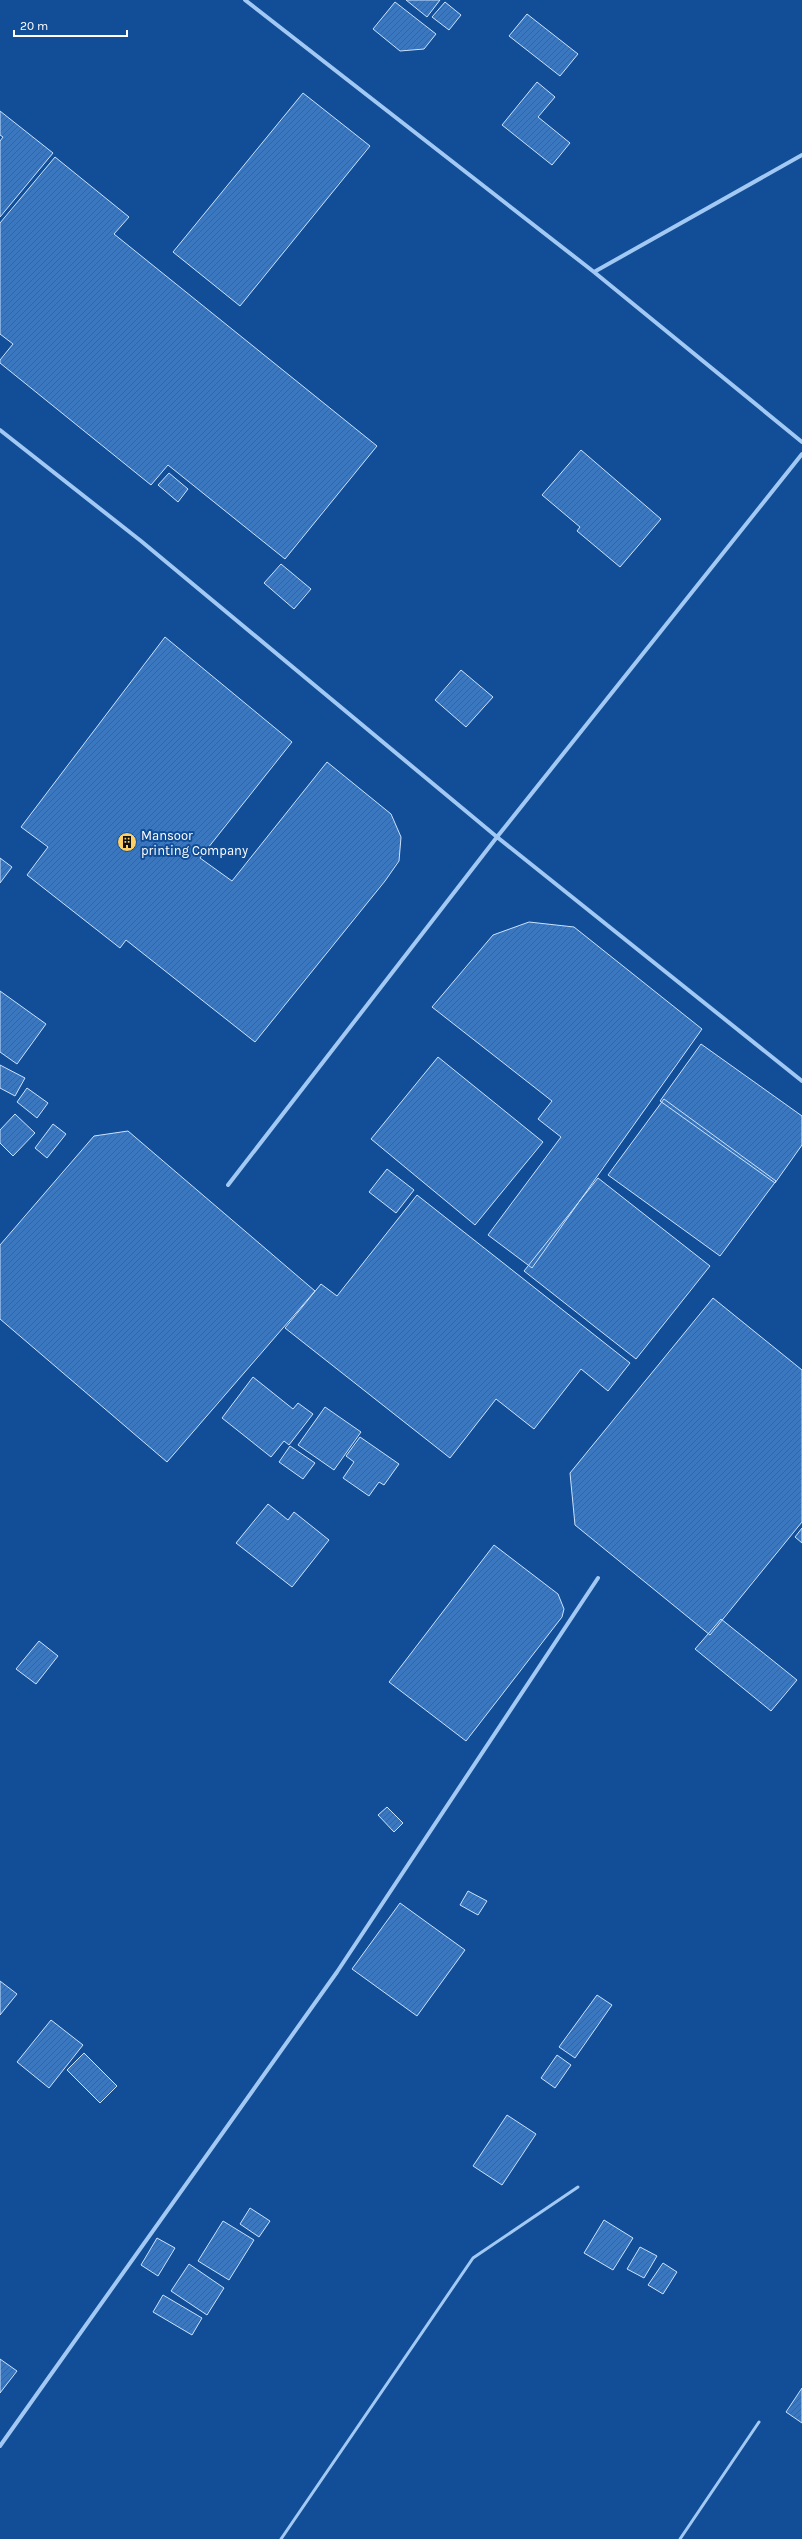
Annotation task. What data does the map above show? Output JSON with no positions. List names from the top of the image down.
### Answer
{
  "places": {
    "building": ["Mansoor printing Company"]
  },
  "scale_bar": "20 m"
}
